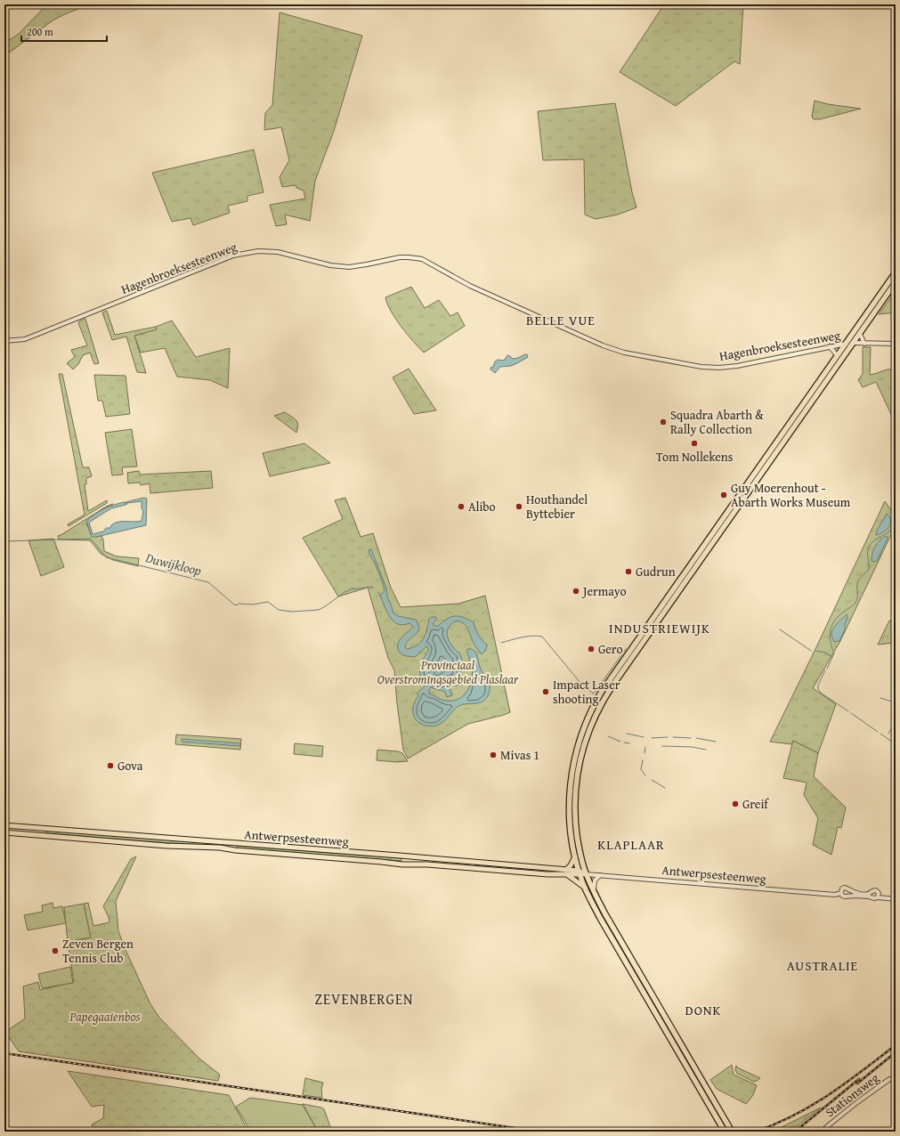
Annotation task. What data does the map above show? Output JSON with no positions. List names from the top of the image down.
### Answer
{
  "streets": {
    "main road": ["Antwerpsesteenweg"],
    "street": ["Hagenbroeksesteenweg", "Stationsweg"]
  },
  "districts": [
    "BELLE VUE",
    "INDUSTRIEWIJK",
    "KLAPLAAR",
    "AUSTRALIE",
    "ZEVENBERGEN",
    "DONK"
  ],
  "water": ["Duwijkloop"],
  "parks": ["Provinciaal Overstromingsgebied Plaslaar", "Papegaaienbos"],
  "places": [
    "Squadra Abarth & Rally Collection",
    "Tom Nollekens",
    "Guy Moerenhout - Abarth Works Museum",
    "Alibo",
    "Houthandel Byttebier",
    "Gudrun",
    "Jermayo",
    "Gero",
    "Impact Laser shooting",
    "Mivas 1",
    "Gova",
    "Greif",
    "Zeven Bergen Tennis Club"
  ],
  "scale_bar": "200 m"
}
